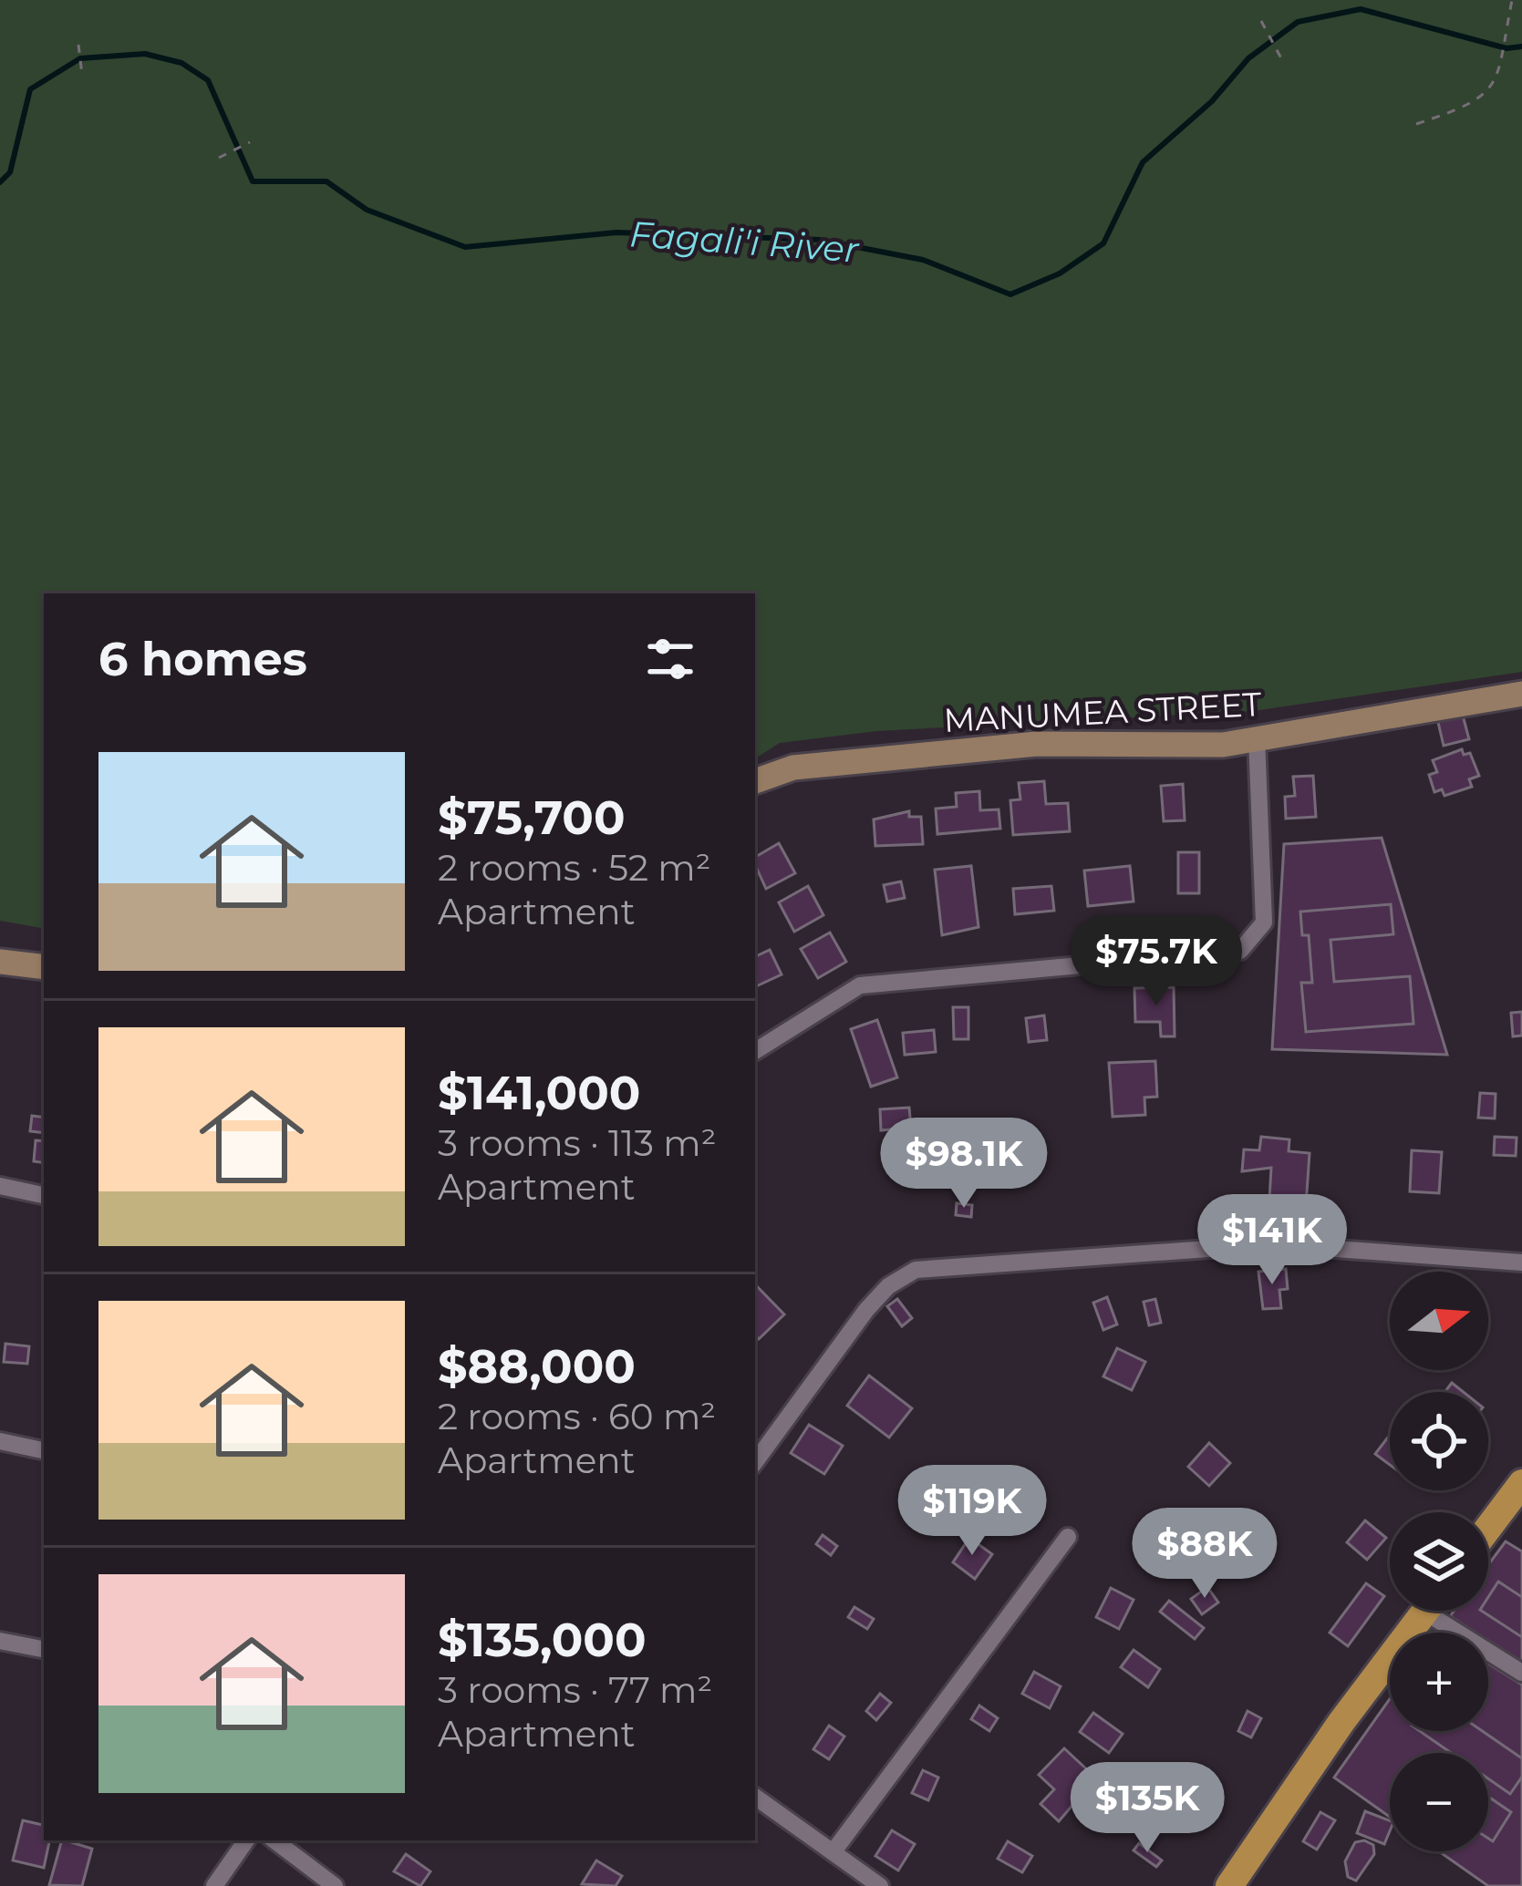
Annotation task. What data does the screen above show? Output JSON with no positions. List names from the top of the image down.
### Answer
{
  "streets": {
    "main road": ["MANUMEA STREET"]
  },
  "water": ["Fagali'i River"],
  "north": "right",
  "page": {
    "heading": "6 homes",
    "list": [
      {
        "name": "$75,700",
        "note": "2 rooms · 52 m² · Apartment"
      },
      {
        "name": "$141,000",
        "note": "3 rooms · 113 m² · Apartment"
      },
      {
        "name": "$88,000",
        "note": "2 rooms · 60 m² · Apartment"
      },
      {
        "name": "$135,000",
        "note": "3 rooms · 77 m² · Apartment"
      }
    ],
    "price": [
      "$75.7K",
      "$98.1K",
      "$141K",
      "$119K",
      "$88K",
      "$135K"
    ],
    "map_buttons": ["+", "−"]
  }
}
